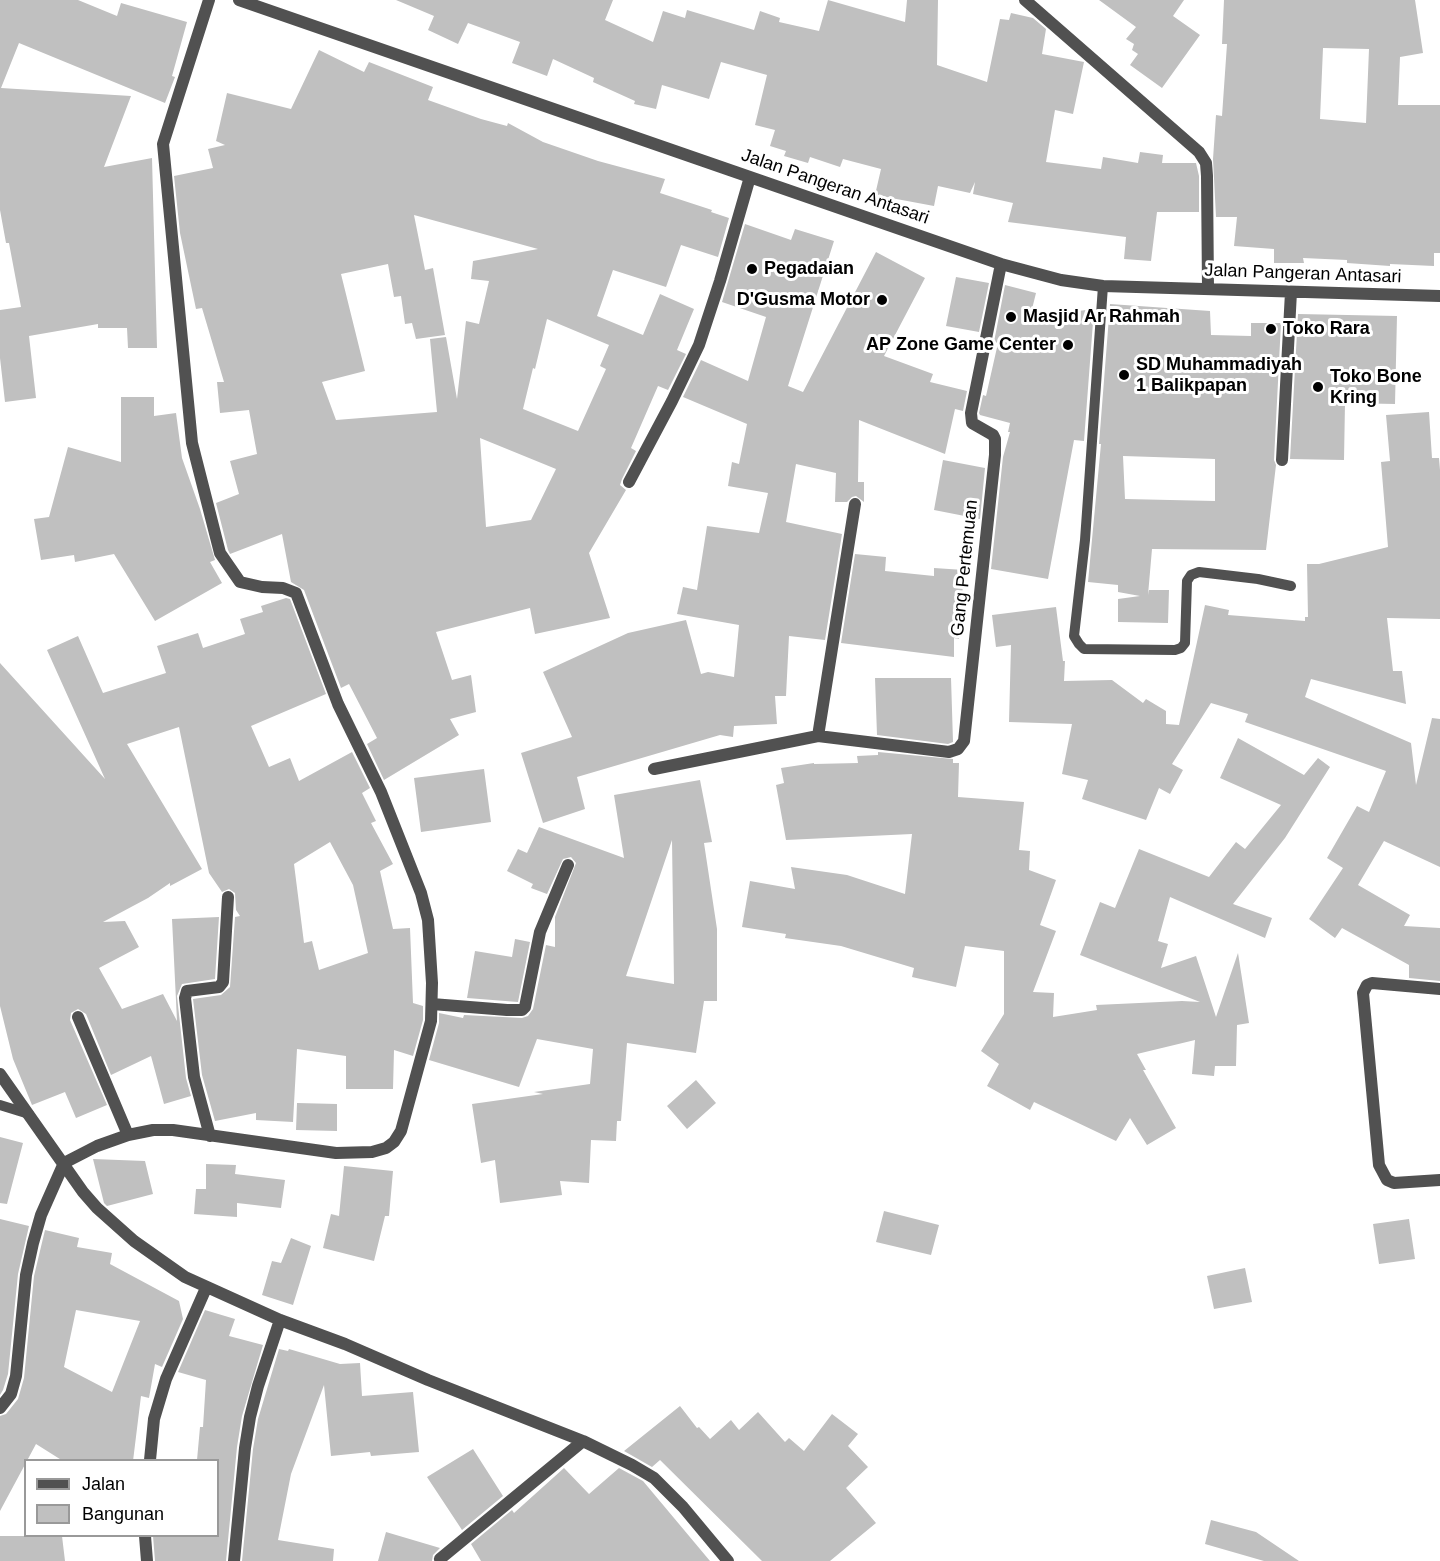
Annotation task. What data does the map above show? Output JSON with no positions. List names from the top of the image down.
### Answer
{
  "streets": {
    "street": ["Jalan Pangeran Antasari", "Gang Pertemuan"]
  },
  "crossings": [
    ["Jalan Pangeran Antasari", "Gang Pertemuan"]
  ],
  "places": [
    "Pegadaian",
    "D'Gusma Motor",
    "Masjid Ar Rahmah",
    "Toko Rara",
    "AP Zone Game Center",
    "SD Muhammadiyah 1 Balikpapan",
    "Toko Bone Kring"
  ],
  "legend": ["Jalan", "Bangunan"]
}
